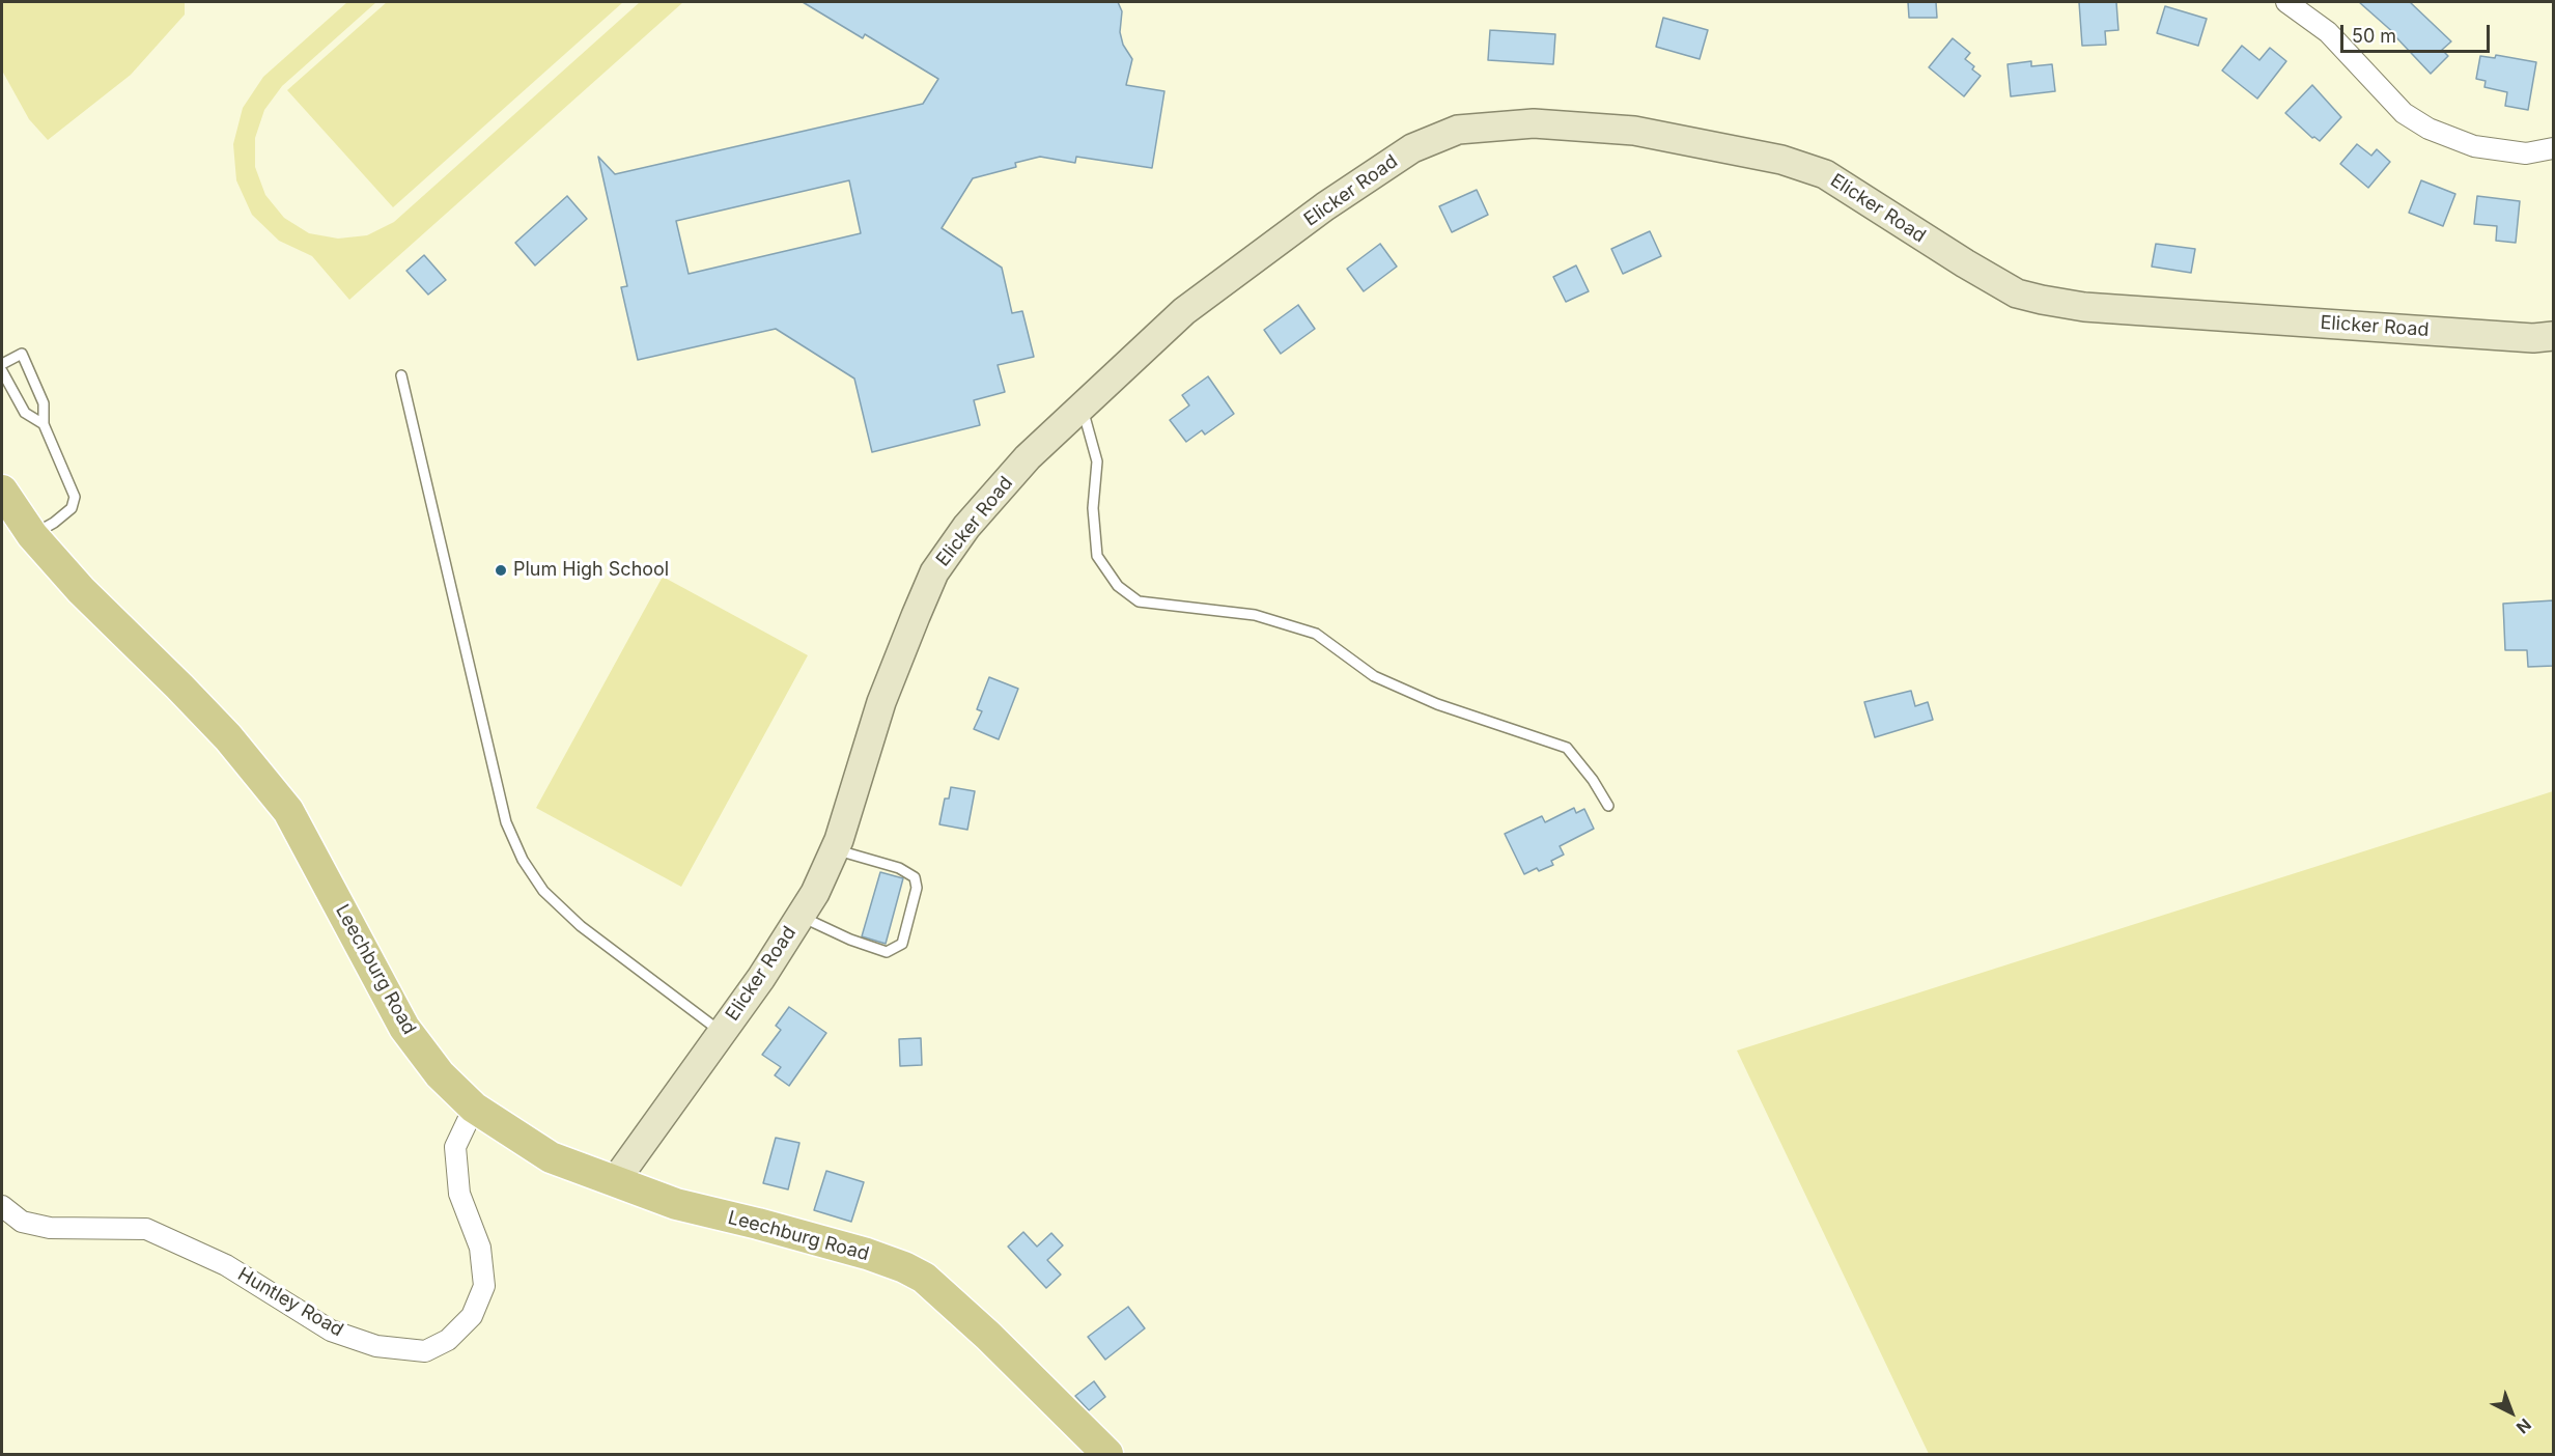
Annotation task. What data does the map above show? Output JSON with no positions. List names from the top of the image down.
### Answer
{
  "streets": {
    "main road": ["Leechburg Road"],
    "street": ["Elicker Road", "Huntley Road"]
  },
  "crossings": [
    ["Elicker Road", "Leechburg Road"],
    ["Leechburg Road", "Huntley Road"]
  ],
  "places": ["Plum High School"],
  "scale_bar": "50 m",
  "north": "bottom right"
}
